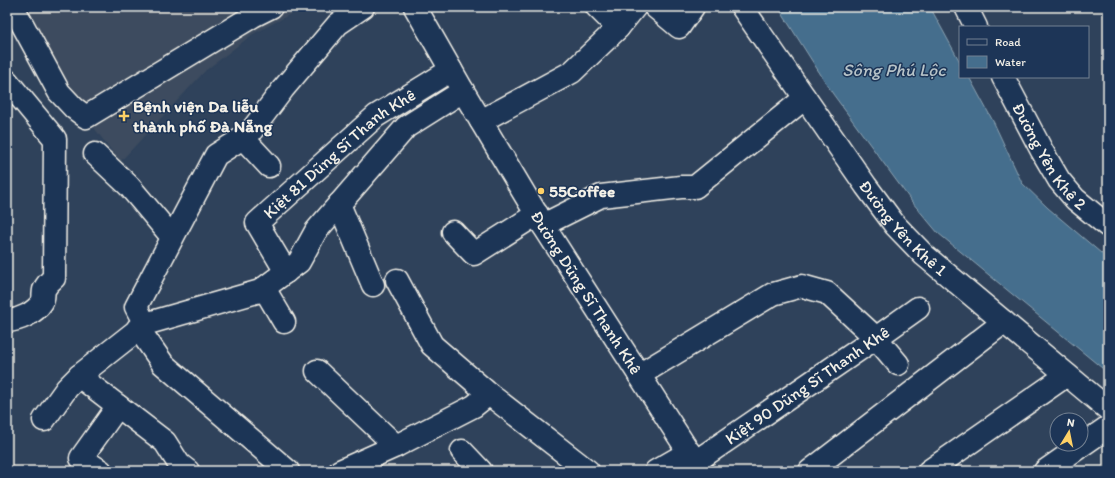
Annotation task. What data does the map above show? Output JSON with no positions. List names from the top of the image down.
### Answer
{
  "streets": {
    "street": [
      "Đường Yên Khê 2",
      "Kiệt 81 Dũng Sĩ Thanh Khê",
      "Đường Yên Khê 1",
      "Đường Dũng Sĩ Thanh Khê",
      "Kiệt 90 Dũng Sĩ Thanh Khê"
    ]
  },
  "crossings": [
    ["Kiệt 81 Dũng Sĩ Thanh Khê", "Đường Dũng Sĩ Thanh Khê"],
    ["Đường Dũng Sĩ Thanh Khê", "Kiệt 90 Dũng Sĩ Thanh Khê"]
  ],
  "water": ["Sông Phú Lộc"],
  "places": {
    "health": ["Bệnh viện Da liễu thành phố Đà Nẵng"],
    "other": ["55Coffee"]
  },
  "legend": ["Road", "Water"],
  "north": "top"
}
